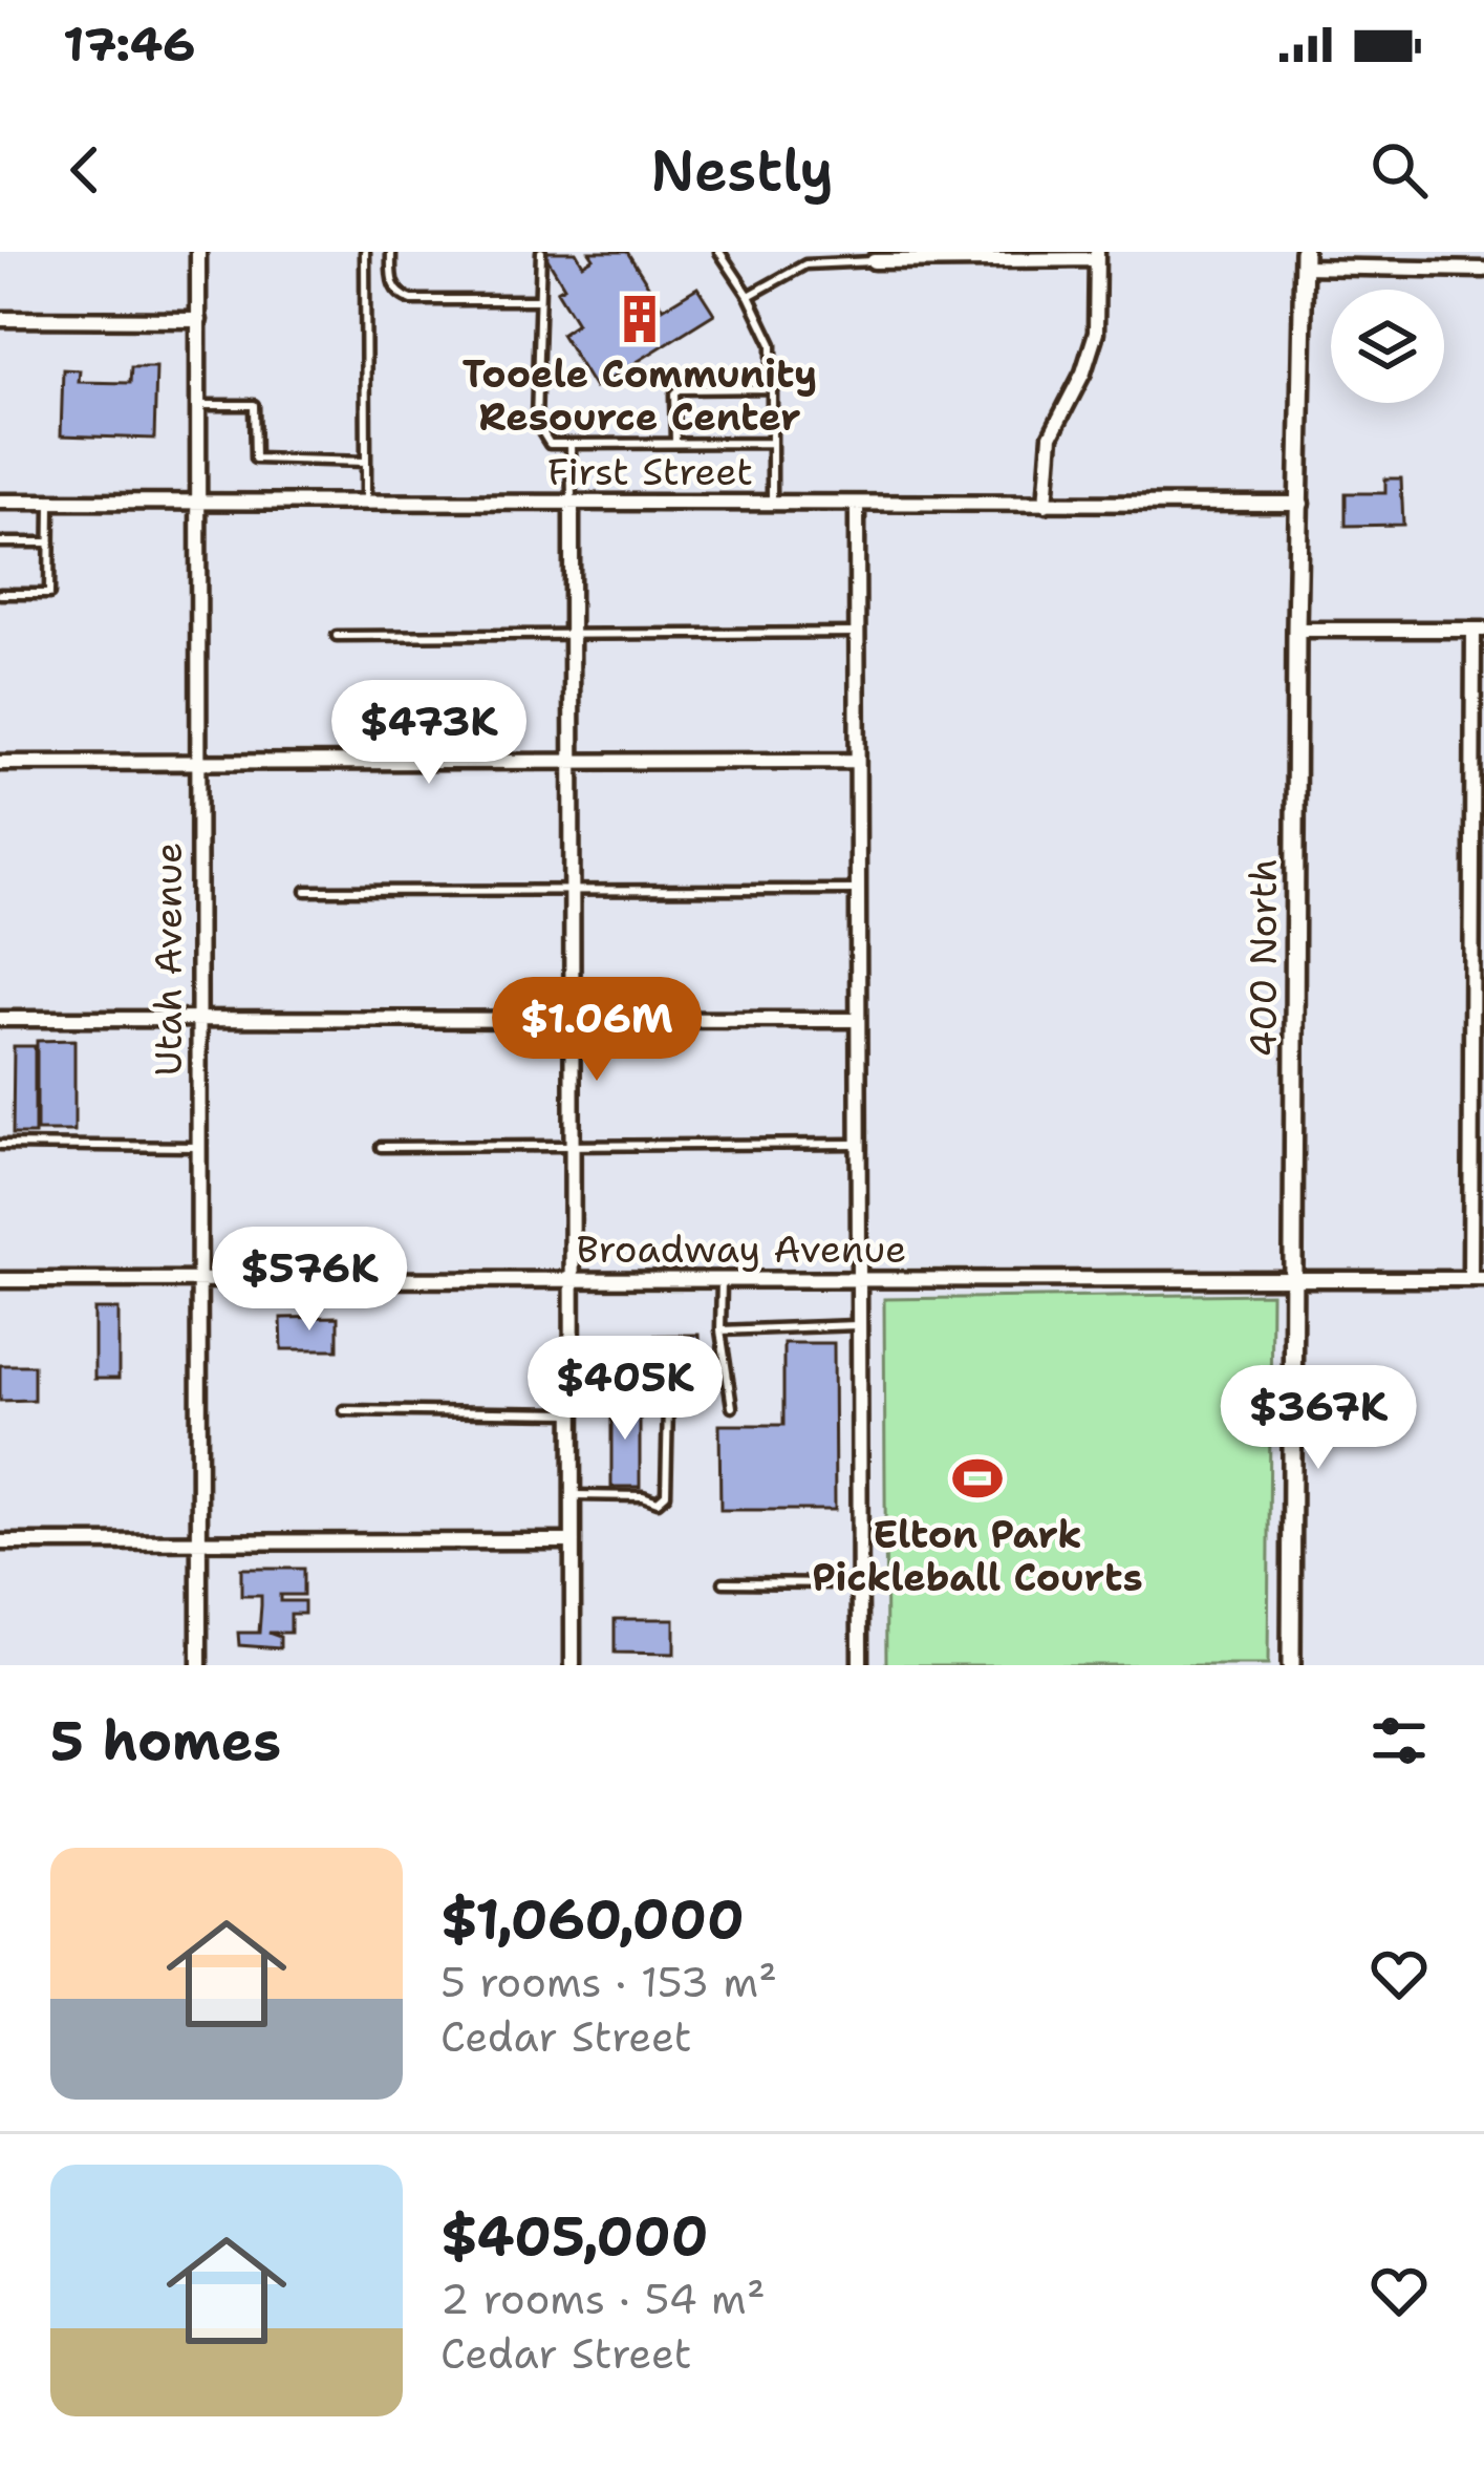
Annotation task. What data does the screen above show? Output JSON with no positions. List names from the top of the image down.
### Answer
{
  "streets": {
    "street": [
      "First Street",
      "400 North",
      "Utah Avenue",
      "Broadway Avenue"
    ]
  },
  "crossings": [
    ["First Street", "400 North"],
    ["First Street", "Utah Avenue"],
    ["400 North", "Broadway Avenue"],
    ["Utah Avenue", "Broadway Avenue"]
  ],
  "places": {
    "building": ["Tooele Community Resource Center"],
    "sports": ["Elton Park Pickleball Courts"]
  },
  "page": {
    "status": "17:46",
    "header": "Nestly",
    "price": [
      "$473K",
      "$1.06M",
      "$576K",
      "$405K",
      "$367K"
    ],
    "heading": "5 homes",
    "list": [
      {
        "name": "$1,060,000",
        "note": "5 rooms · 153 m² · Cedar Street"
      },
      {
        "name": "$405,000",
        "note": "2 rooms · 54 m² · Cedar Street"
      }
    ]
  }
}
